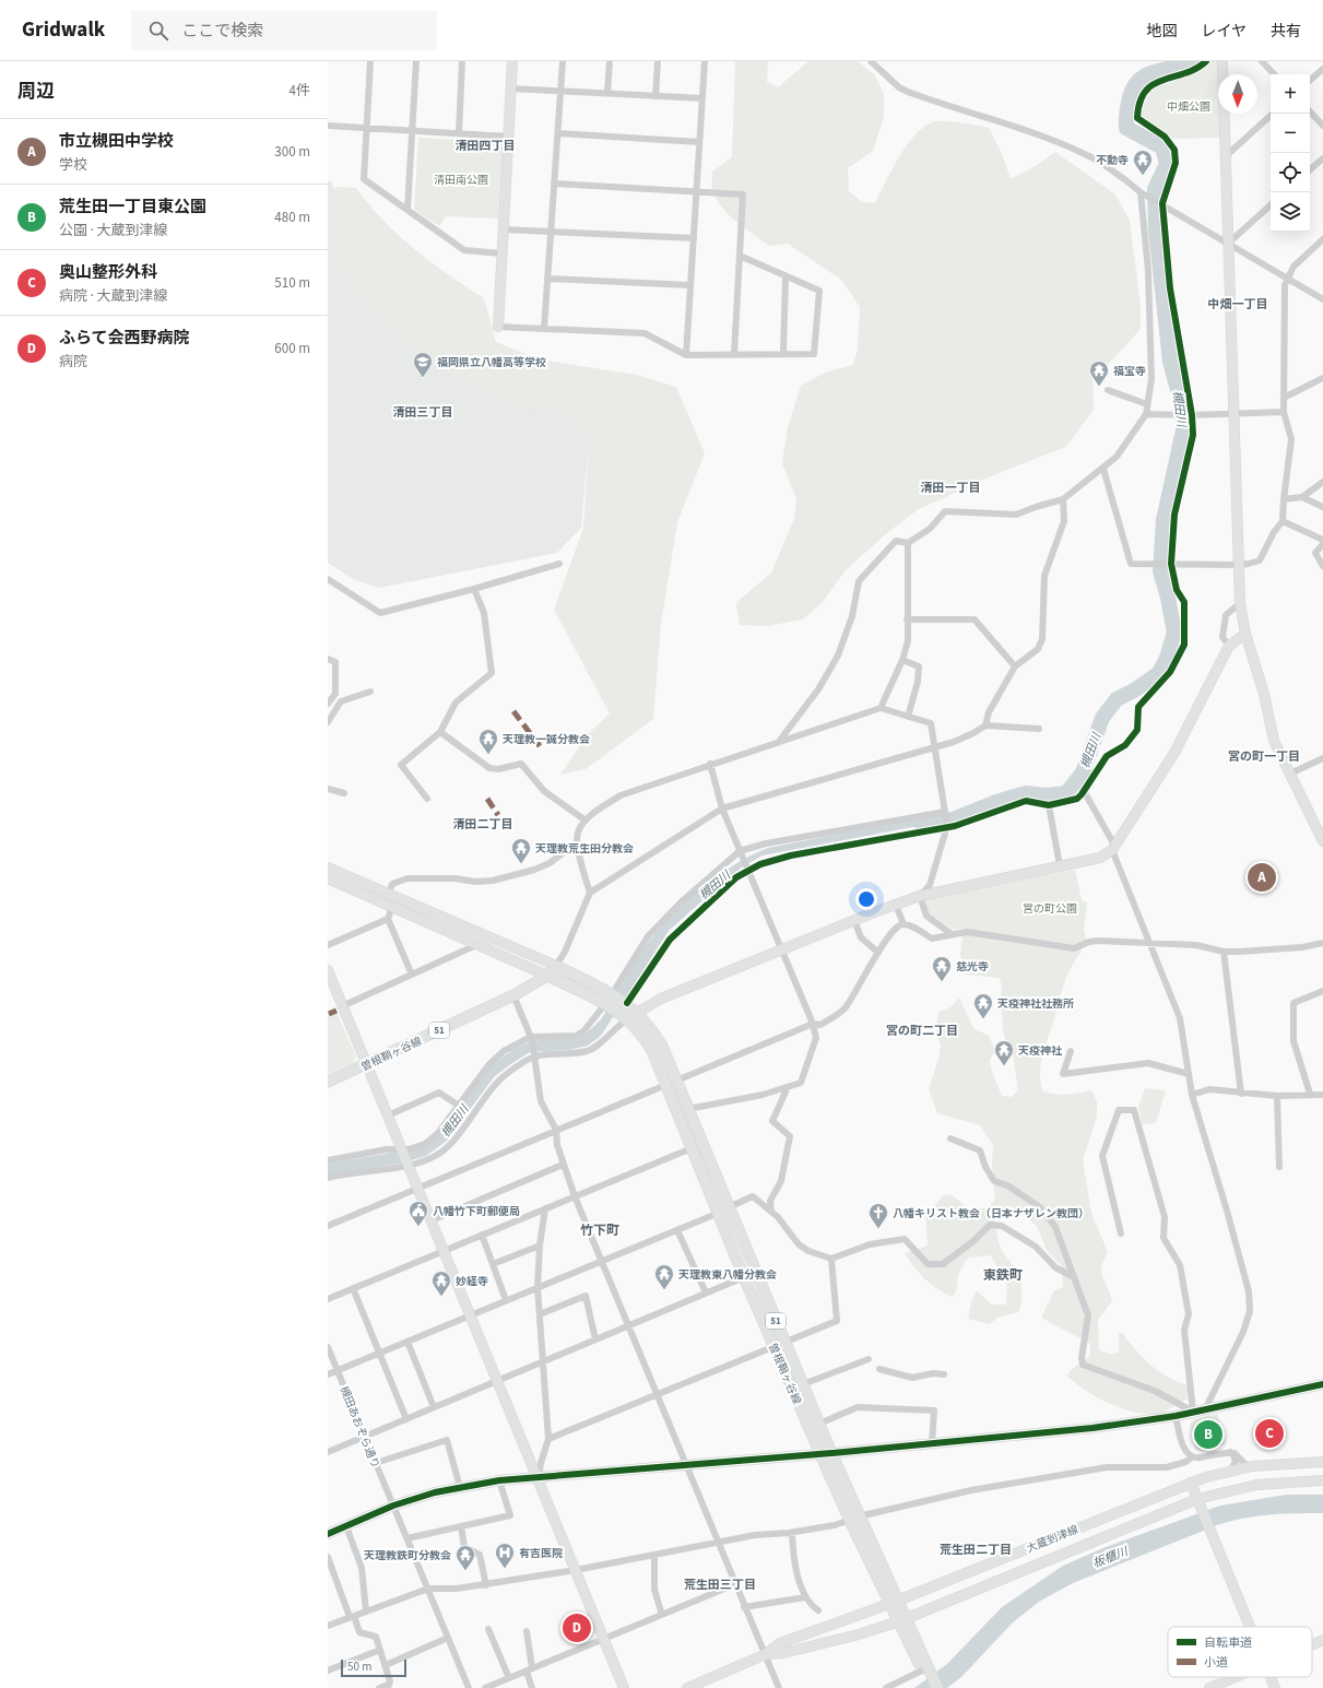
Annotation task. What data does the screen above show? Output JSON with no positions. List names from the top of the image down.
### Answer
{
  "streets": {
    "main road": ["51", "曽根鞘ヶ谷線"],
    "street": ["槻田あおぞら通り", "大蔵到津線"]
  },
  "crossings": [
    ["51", "曽根鞘ヶ谷線"],
    ["曽根鞘ヶ谷線", "大蔵到津線"]
  ],
  "districts": [
    "清田四丁目",
    "中畑一丁目",
    "清田三丁目",
    "清田一丁目",
    "宮の町一丁目",
    "清田二丁目",
    "宮の町二丁目",
    "竹下町",
    "東鉄町",
    "荒生田二丁目",
    "荒生田三丁目"
  ],
  "water": ["槻田川", "板櫃川"],
  "parks": ["中畑公園", "清田南公園", "宮の町公園"],
  "places": {
    "temple": [
      "不動寺",
      "福宝寺",
      "天理教一誠分教会",
      "天理教荒生田分教会",
      "慈光寺",
      "天疫神社社務所",
      "天疫神社",
      "天理教東八幡分教会",
      "妙経寺",
      "天理教鉄町分教会"
    ],
    "school or university": ["福岡県立八幡高等学校"],
    "public building": ["八幡竹下町郵便局"],
    "church": ["八幡キリスト教会（日本ナザレン教団）"],
    "hospital": ["有吉医院"]
  },
  "legend": ["自転車道", "小道"],
  "scale_bar": "50 m",
  "north": "bottom",
  "page": {
    "header": "Gridwalk",
    "search": "ここで検索",
    "nav": ["地図", "レイヤ", "共有"],
    "heading": ["周辺", "4件"],
    "map_buttons": ["+", "−"],
    "list": [
      {
        "mark": "A",
        "name": "市立槻田中学校",
        "note": "学校",
        "value": "300 m"
      },
      {
        "mark": "B",
        "name": "荒生田一丁目東公園",
        "note": "公園 · 大蔵到津線",
        "value": "480 m"
      },
      {
        "mark": "C",
        "name": "奥山整形外科",
        "note": "病院 · 大蔵到津線",
        "value": "510 m"
      },
      {
        "mark": "D",
        "name": "ふらて会西野病院",
        "note": "病院",
        "value": "600 m"
      }
    ],
    "pins": [
      "A",
      "C",
      "B",
      "D"
    ],
    "scale": "50 m"
  }
}
